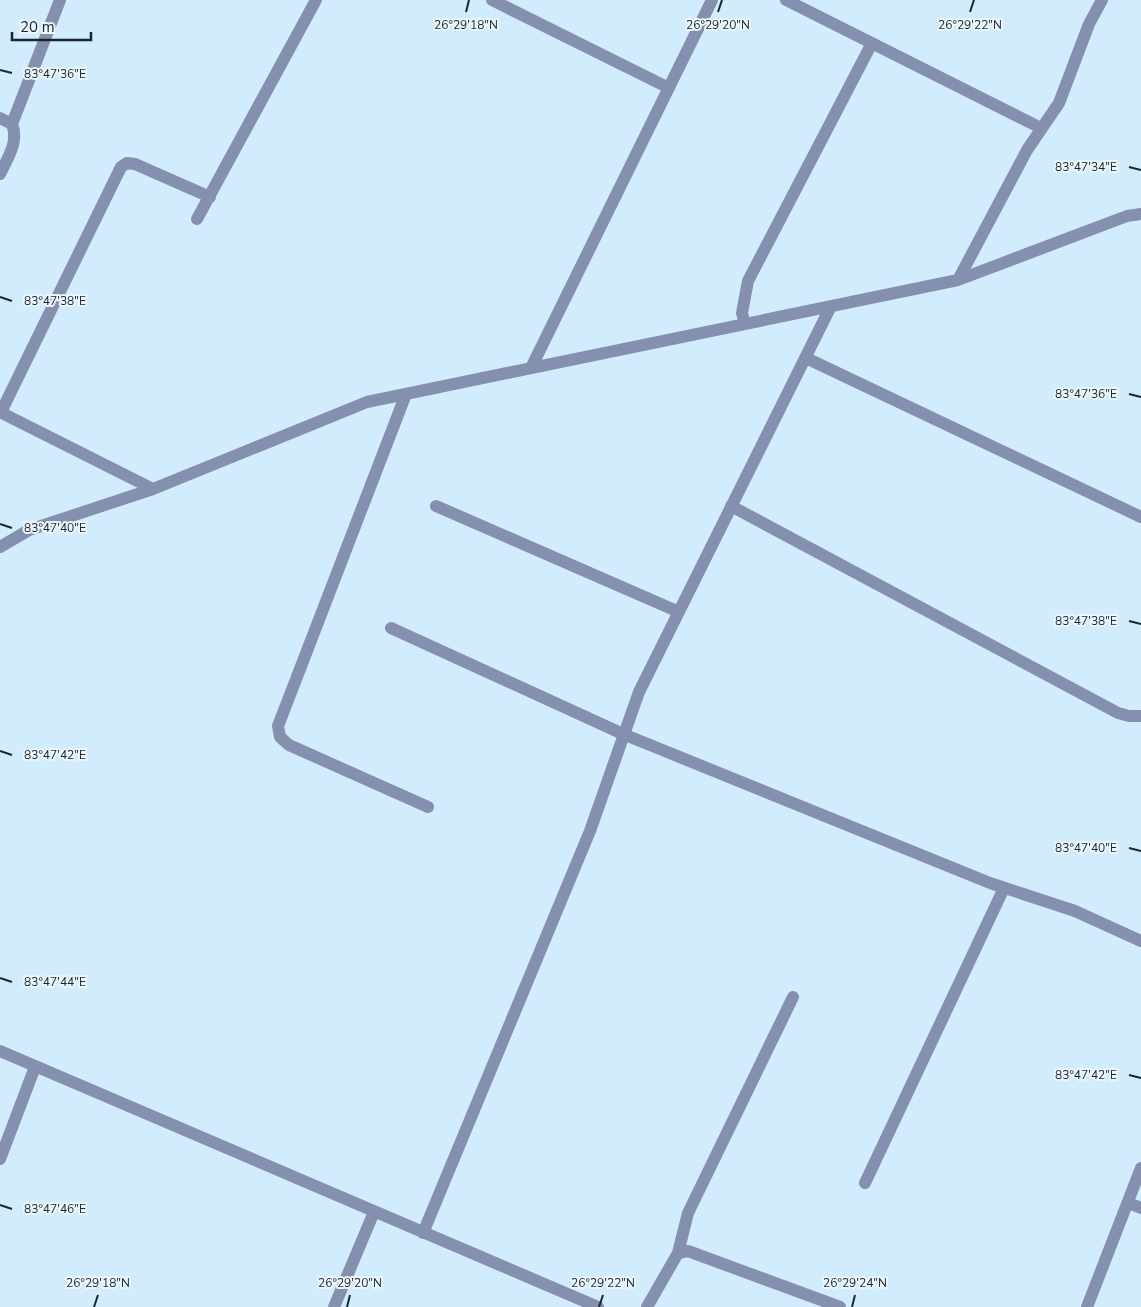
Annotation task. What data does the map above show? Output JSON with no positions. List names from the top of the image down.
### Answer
{
  "scale_bar": "20 m",
  "coordinates": [
    "26°29'18\"N",
    "26°29'20\"N",
    "26°29'22\"N",
    "83°47'36\"E",
    "83°47'34\"E",
    "83°47'38\"E",
    "83°47'40\"E",
    "83°47'42\"E",
    "83°47'44\"E",
    "83°47'46\"E",
    "26°29'24\"N"
  ]
}
